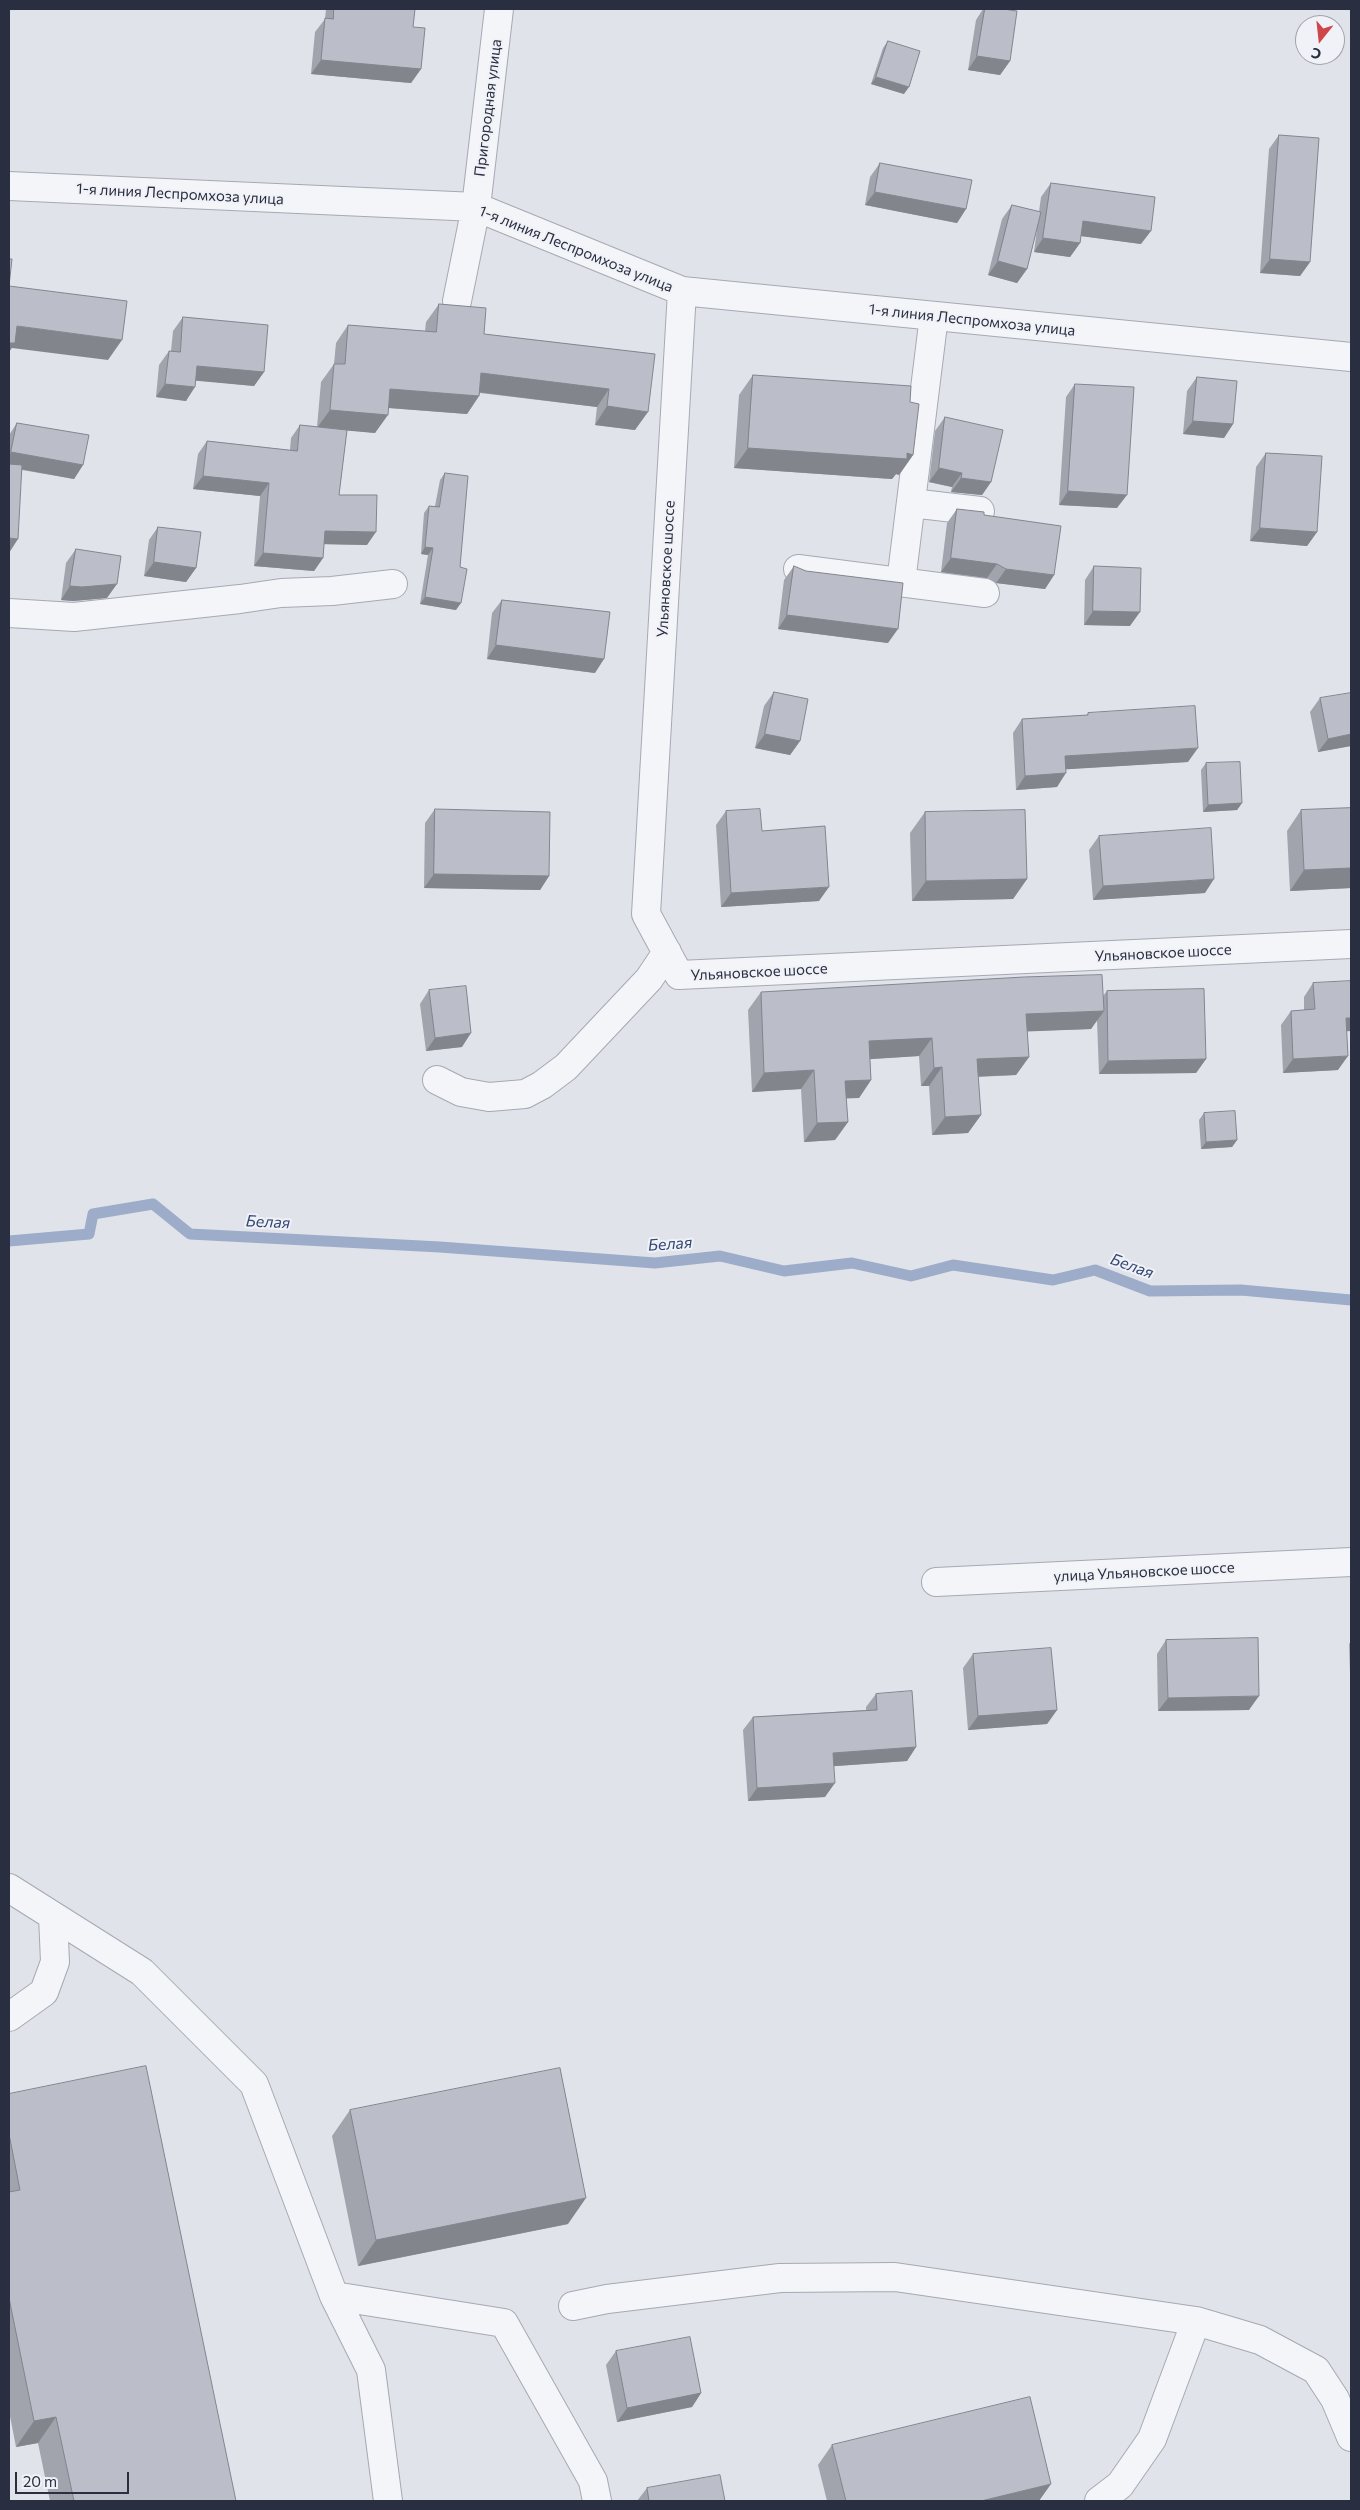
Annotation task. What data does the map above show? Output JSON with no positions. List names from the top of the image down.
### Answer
{
  "streets": {
    "street": [
      "Пригородная улица",
      "1-я линия Леспромхоза улица",
      "Ульяновское шоссе",
      "улица Ульяновское шоссе"
    ]
  },
  "crossings": [
    ["Пригородная улица", "1-я линия Леспромхоза улица"],
    ["1-я линия Леспромхоза улица", "Ульяновское шоссе"]
  ],
  "water": ["Белая"],
  "scale_bar": "20 m",
  "north": "bottom"
}
